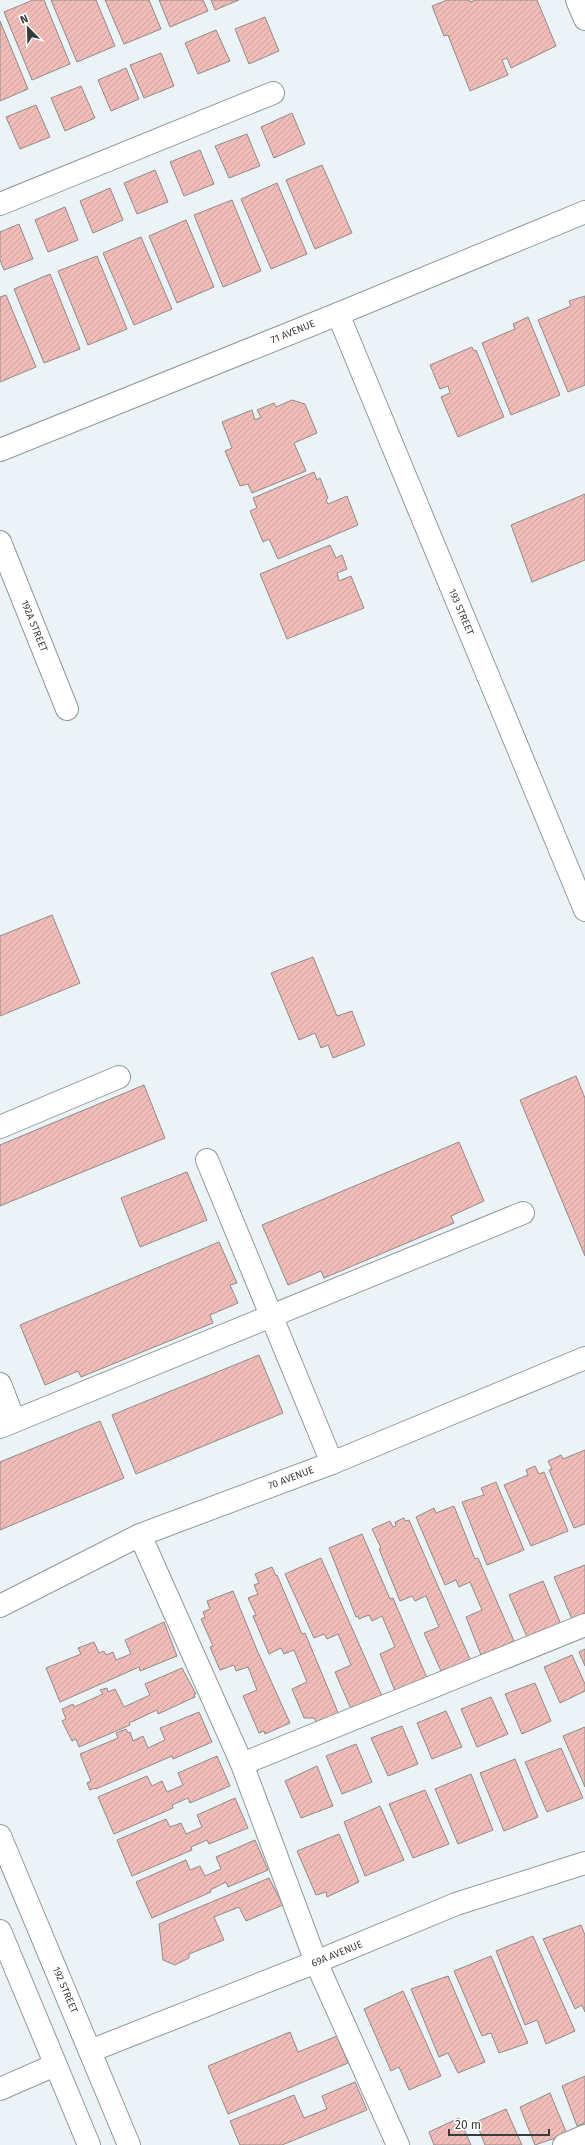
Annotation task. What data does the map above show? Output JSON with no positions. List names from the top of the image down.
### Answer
{
  "streets": {
    "street": [
      "71 AVENUE",
      "193 STREET",
      "192A STREET",
      "70 AVENUE",
      "69A AVENUE",
      "192 STREET"
    ]
  },
  "crossings": [
    ["71 AVENUE", "193 STREET"],
    ["69A AVENUE", "192 STREET"]
  ],
  "scale_bar": "20 m",
  "north": "top left"
}
